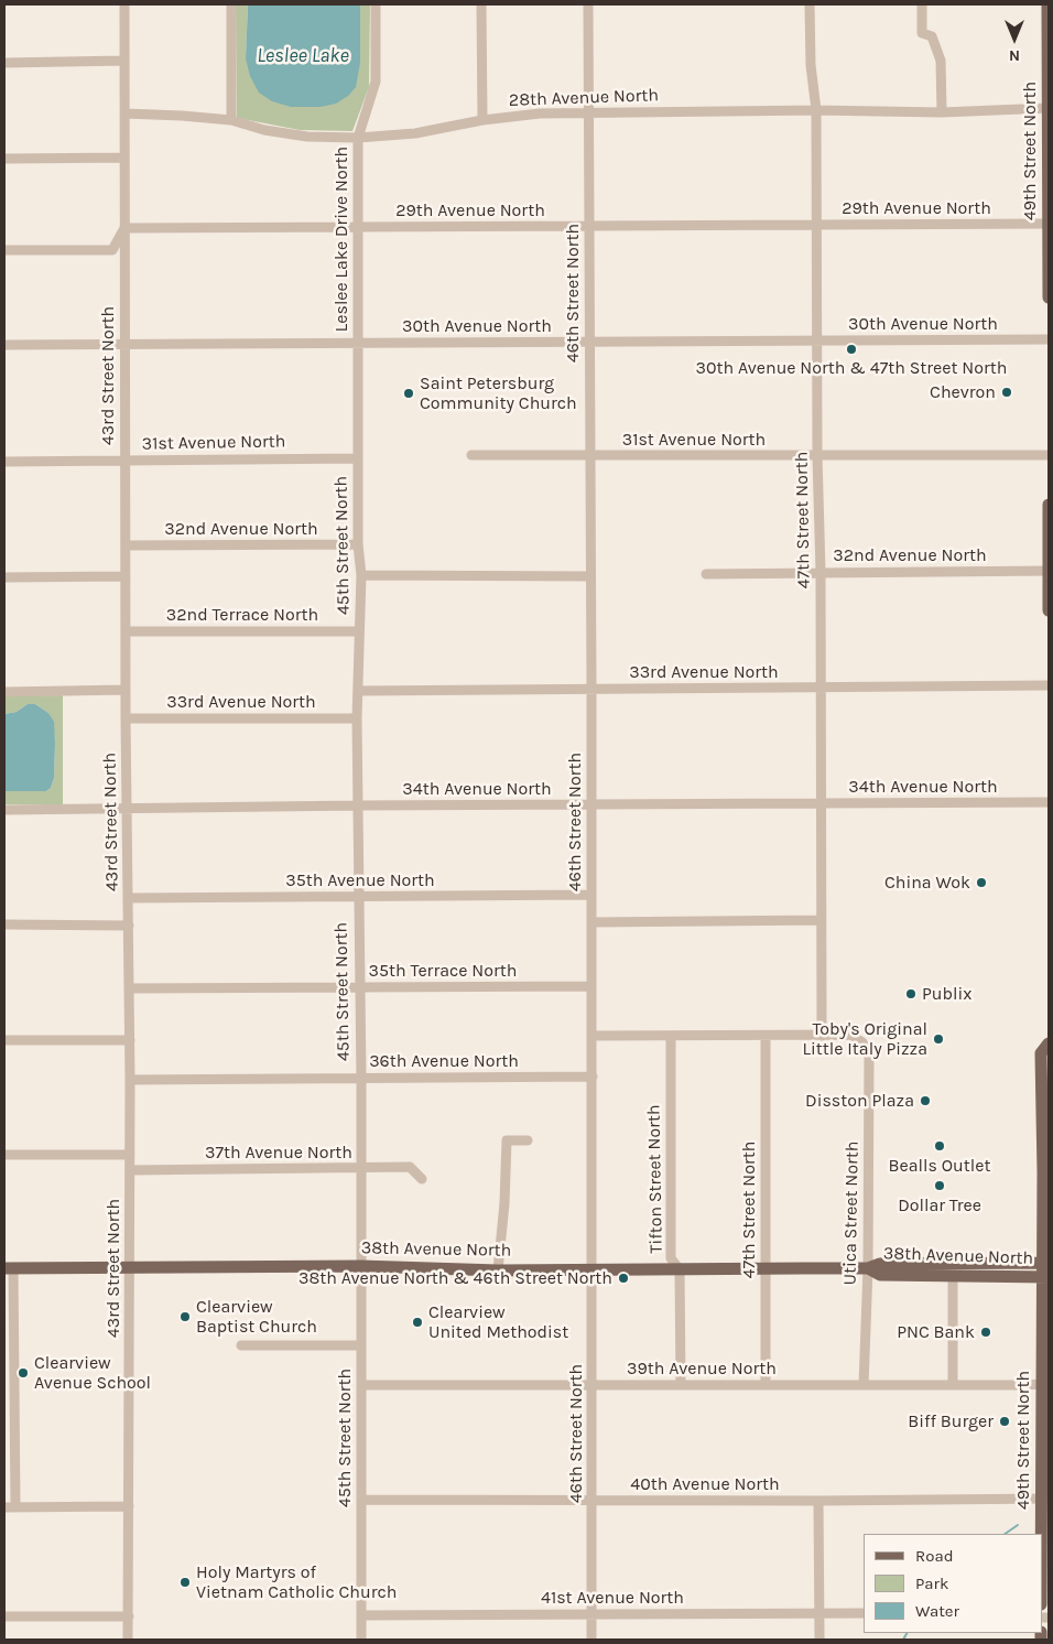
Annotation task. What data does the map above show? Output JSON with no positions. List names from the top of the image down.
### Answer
{
  "streets": {
    "main road": ["49th Street North", "38th Avenue North"],
    "street": [
      "28th Avenue North",
      "29th Avenue North",
      "Leslee Lake Drive North",
      "46th Street North",
      "30th Avenue North",
      "43rd Street North",
      "31st Avenue North",
      "47th Street North",
      "32nd Avenue North",
      "45th Street North",
      "32nd Terrace North",
      "33rd Avenue North",
      "34th Avenue North",
      "35th Avenue North",
      "35th Terrace North",
      "36th Avenue North",
      "37th Avenue North",
      "Tifton Street North",
      "Utica Street North",
      "39th Avenue North",
      "40th Avenue North",
      "41st Avenue North"
    ]
  },
  "crossings": [
    ["28th Avenue North", "49th Street North"],
    ["28th Avenue North", "Leslee Lake Drive North"],
    ["28th Avenue North", "46th Street North"],
    ["28th Avenue North", "43rd Street North"],
    ["28th Avenue North", "47th Street North"],
    ["49th Street North", "29th Avenue North"],
    ["49th Street North", "38th Avenue North"],
    ["49th Street North", "39th Avenue North"],
    ["49th Street North", "40th Avenue North"],
    ["29th Avenue North", "Leslee Lake Drive North"],
    ["29th Avenue North", "46th Street North"],
    ["29th Avenue North", "43rd Street North"],
    ["29th Avenue North", "47th Street North"],
    ["Leslee Lake Drive North", "30th Avenue North"],
    ["Leslee Lake Drive North", "45th Street North"],
    ["46th Street North", "30th Avenue North"],
    ["46th Street North", "31st Avenue North"],
    ["46th Street North", "33rd Avenue North"],
    ["46th Street North", "34th Avenue North"],
    ["46th Street North", "35th Avenue North"],
    ["46th Street North", "35th Terrace North"],
    ["46th Street North", "36th Avenue North"],
    ["46th Street North", "38th Avenue North"],
    ["46th Street North", "39th Avenue North"],
    ["46th Street North", "40th Avenue North"],
    ["46th Street North", "41st Avenue North"],
    ["30th Avenue North", "43rd Street North"],
    ["30th Avenue North", "47th Street North"],
    ["30th Avenue North", "45th Street North"],
    ["43rd Street North", "31st Avenue North"],
    ["43rd Street North", "32nd Avenue North"],
    ["43rd Street North", "32nd Terrace North"],
    ["43rd Street North", "33rd Avenue North"],
    ["43rd Street North", "34th Avenue North"],
    ["43rd Street North", "35th Avenue North"],
    ["43rd Street North", "35th Terrace North"],
    ["43rd Street North", "36th Avenue North"],
    ["43rd Street North", "37th Avenue North"],
    ["43rd Street North", "38th Avenue North"],
    ["31st Avenue North", "47th Street North"],
    ["31st Avenue North", "45th Street North"],
    ["47th Street North", "32nd Avenue North"],
    ["47th Street North", "33rd Avenue North"],
    ["47th Street North", "34th Avenue North"],
    ["47th Street North", "Utica Street North"],
    ["47th Street North", "38th Avenue North"],
    ["47th Street North", "39th Avenue North"],
    ["32nd Avenue North", "45th Street North"],
    ["45th Street North", "32nd Terrace North"],
    ["45th Street North", "33rd Avenue North"],
    ["45th Street North", "34th Avenue North"],
    ["45th Street North", "35th Avenue North"],
    ["45th Street North", "35th Terrace North"],
    ["45th Street North", "36th Avenue North"],
    ["45th Street North", "37th Avenue North"],
    ["45th Street North", "38th Avenue North"],
    ["45th Street North", "39th Avenue North"],
    ["45th Street North", "40th Avenue North"],
    ["45th Street North", "41st Avenue North"],
    ["Tifton Street North", "38th Avenue North"],
    ["Tifton Street North", "39th Avenue North"],
    ["Utica Street North", "38th Avenue North"],
    ["Utica Street North", "39th Avenue North"]
  ],
  "water": ["Leslee Lake"],
  "places": [
    "30th Avenue North & 47th Street North",
    "Chevron",
    "Saint Petersburg Community Church",
    "China Wok",
    "Publix",
    "Toby's Original Little Italy Pizza",
    "Disston Plaza",
    "Bealls Outlet",
    "Dollar Tree",
    "38th Avenue North & 46th Street North",
    "Clearview Baptist Church",
    "Clearview United Methodist",
    "PNC Bank",
    "Clearview Avenue School",
    "Biff Burger",
    "Holy Martyrs of Vietnam Catholic Church"
  ],
  "legend": ["Road", "Park", "Water"],
  "north": "bottom"
}
